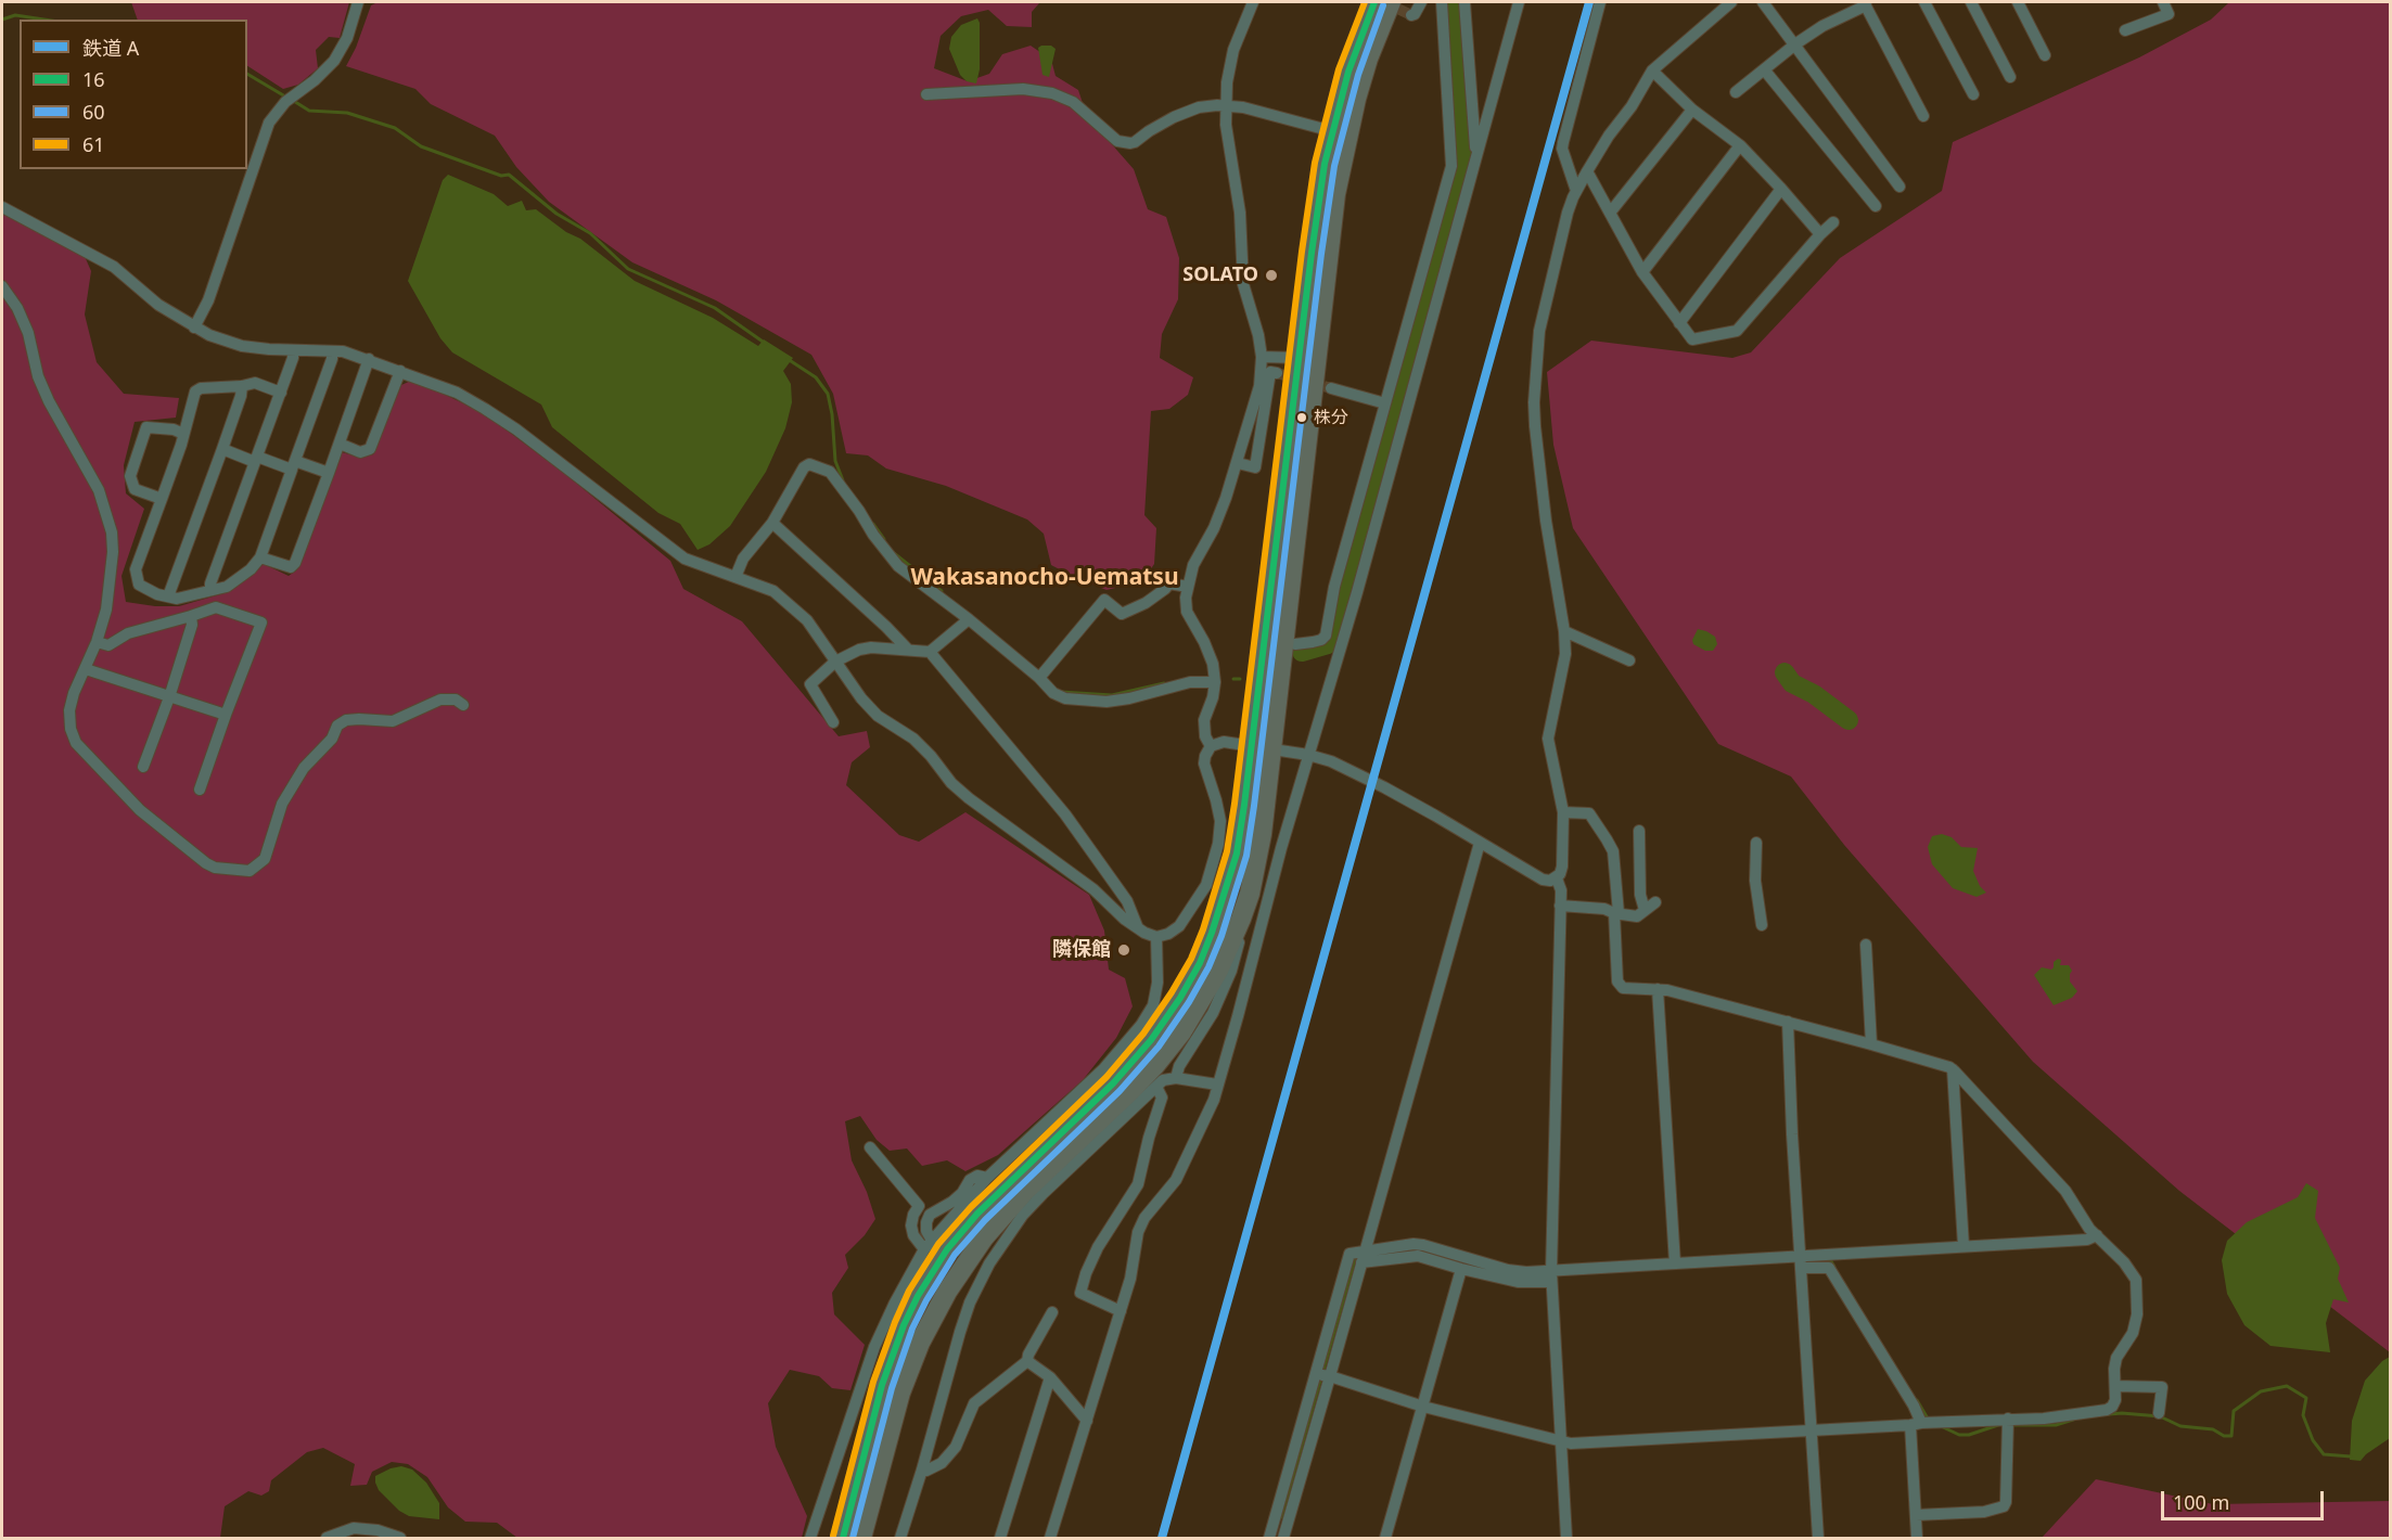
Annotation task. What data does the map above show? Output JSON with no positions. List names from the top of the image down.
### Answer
{
  "districts": ["Wakasanocho-Uematsu"],
  "places": ["SOLATO", "株分", "隣保館"],
  "lines": [
    "rail line A",
    "transit line 16",
    "transit line 61",
    "transit line 60"
  ],
  "legend": [
    "鉄道 A",
    "16",
    "60",
    "61"
  ],
  "scale_bar": "100 m"
}
